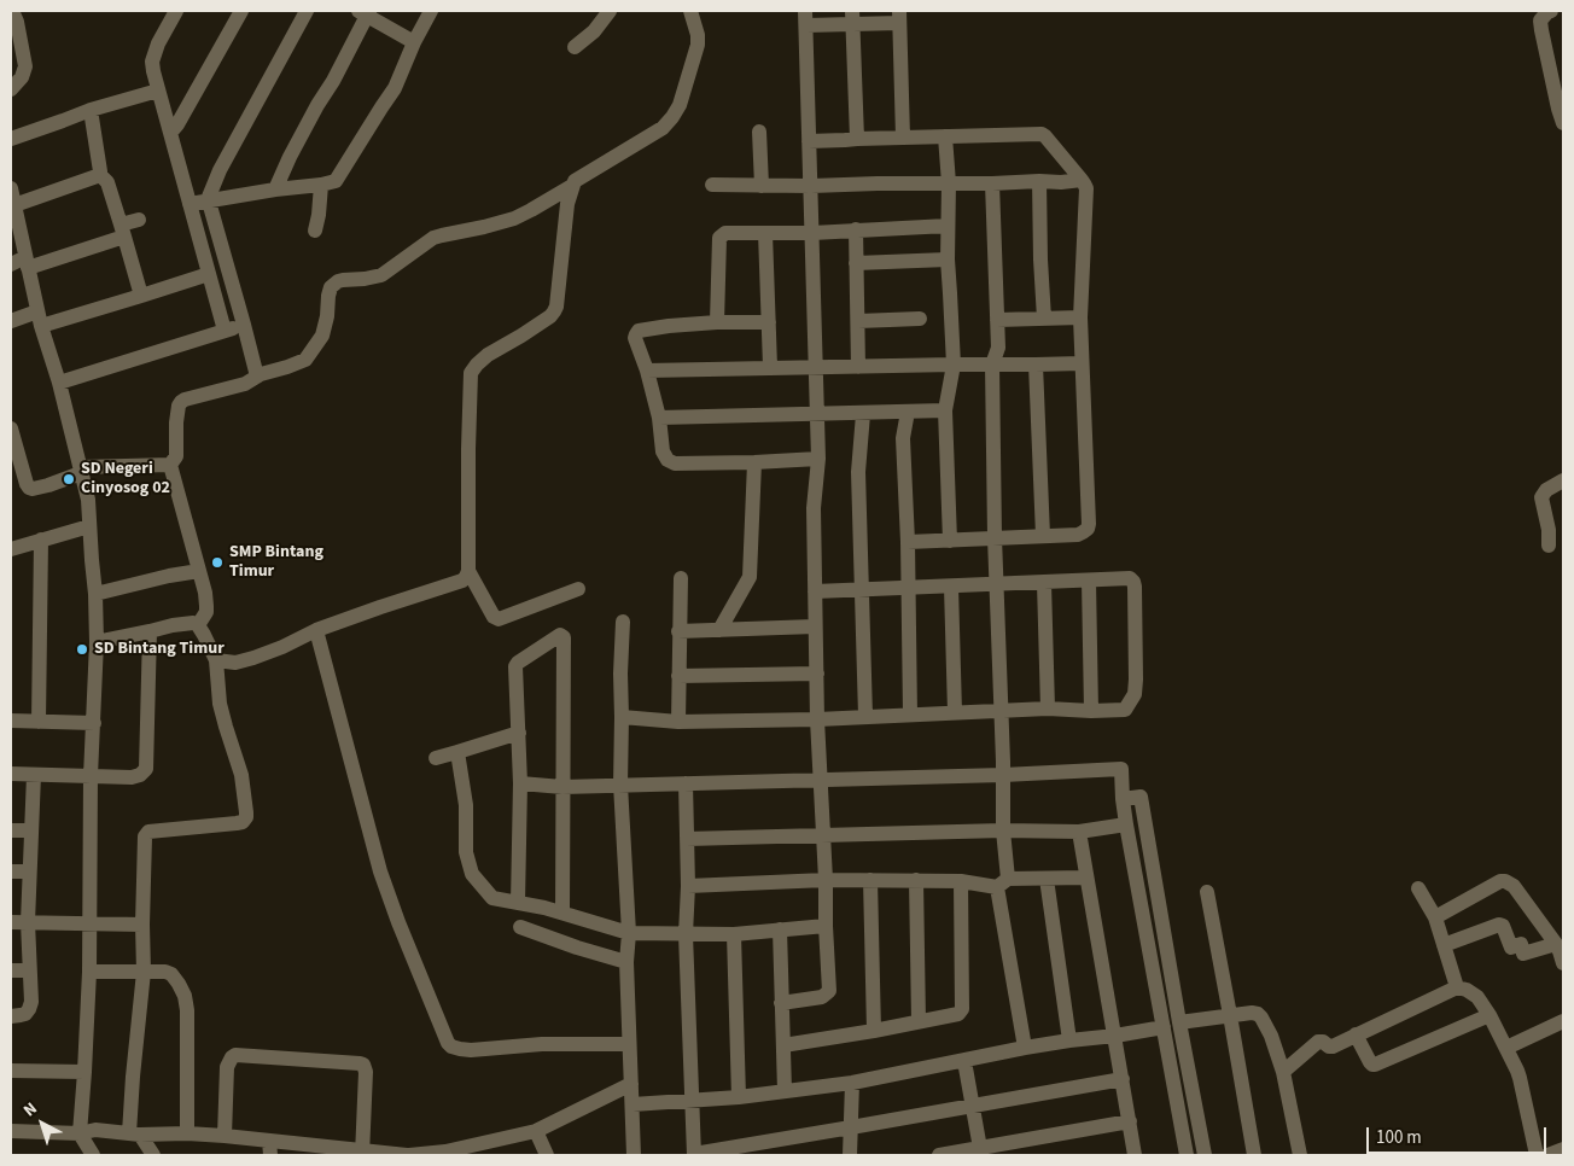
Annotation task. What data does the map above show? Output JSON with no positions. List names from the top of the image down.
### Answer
{
  "places": ["SD Negeri Cinyosog 02", "SMP Bintang Timur", "SD Bintang Timur"],
  "scale_bar": "100 m",
  "north": "top left"
}
